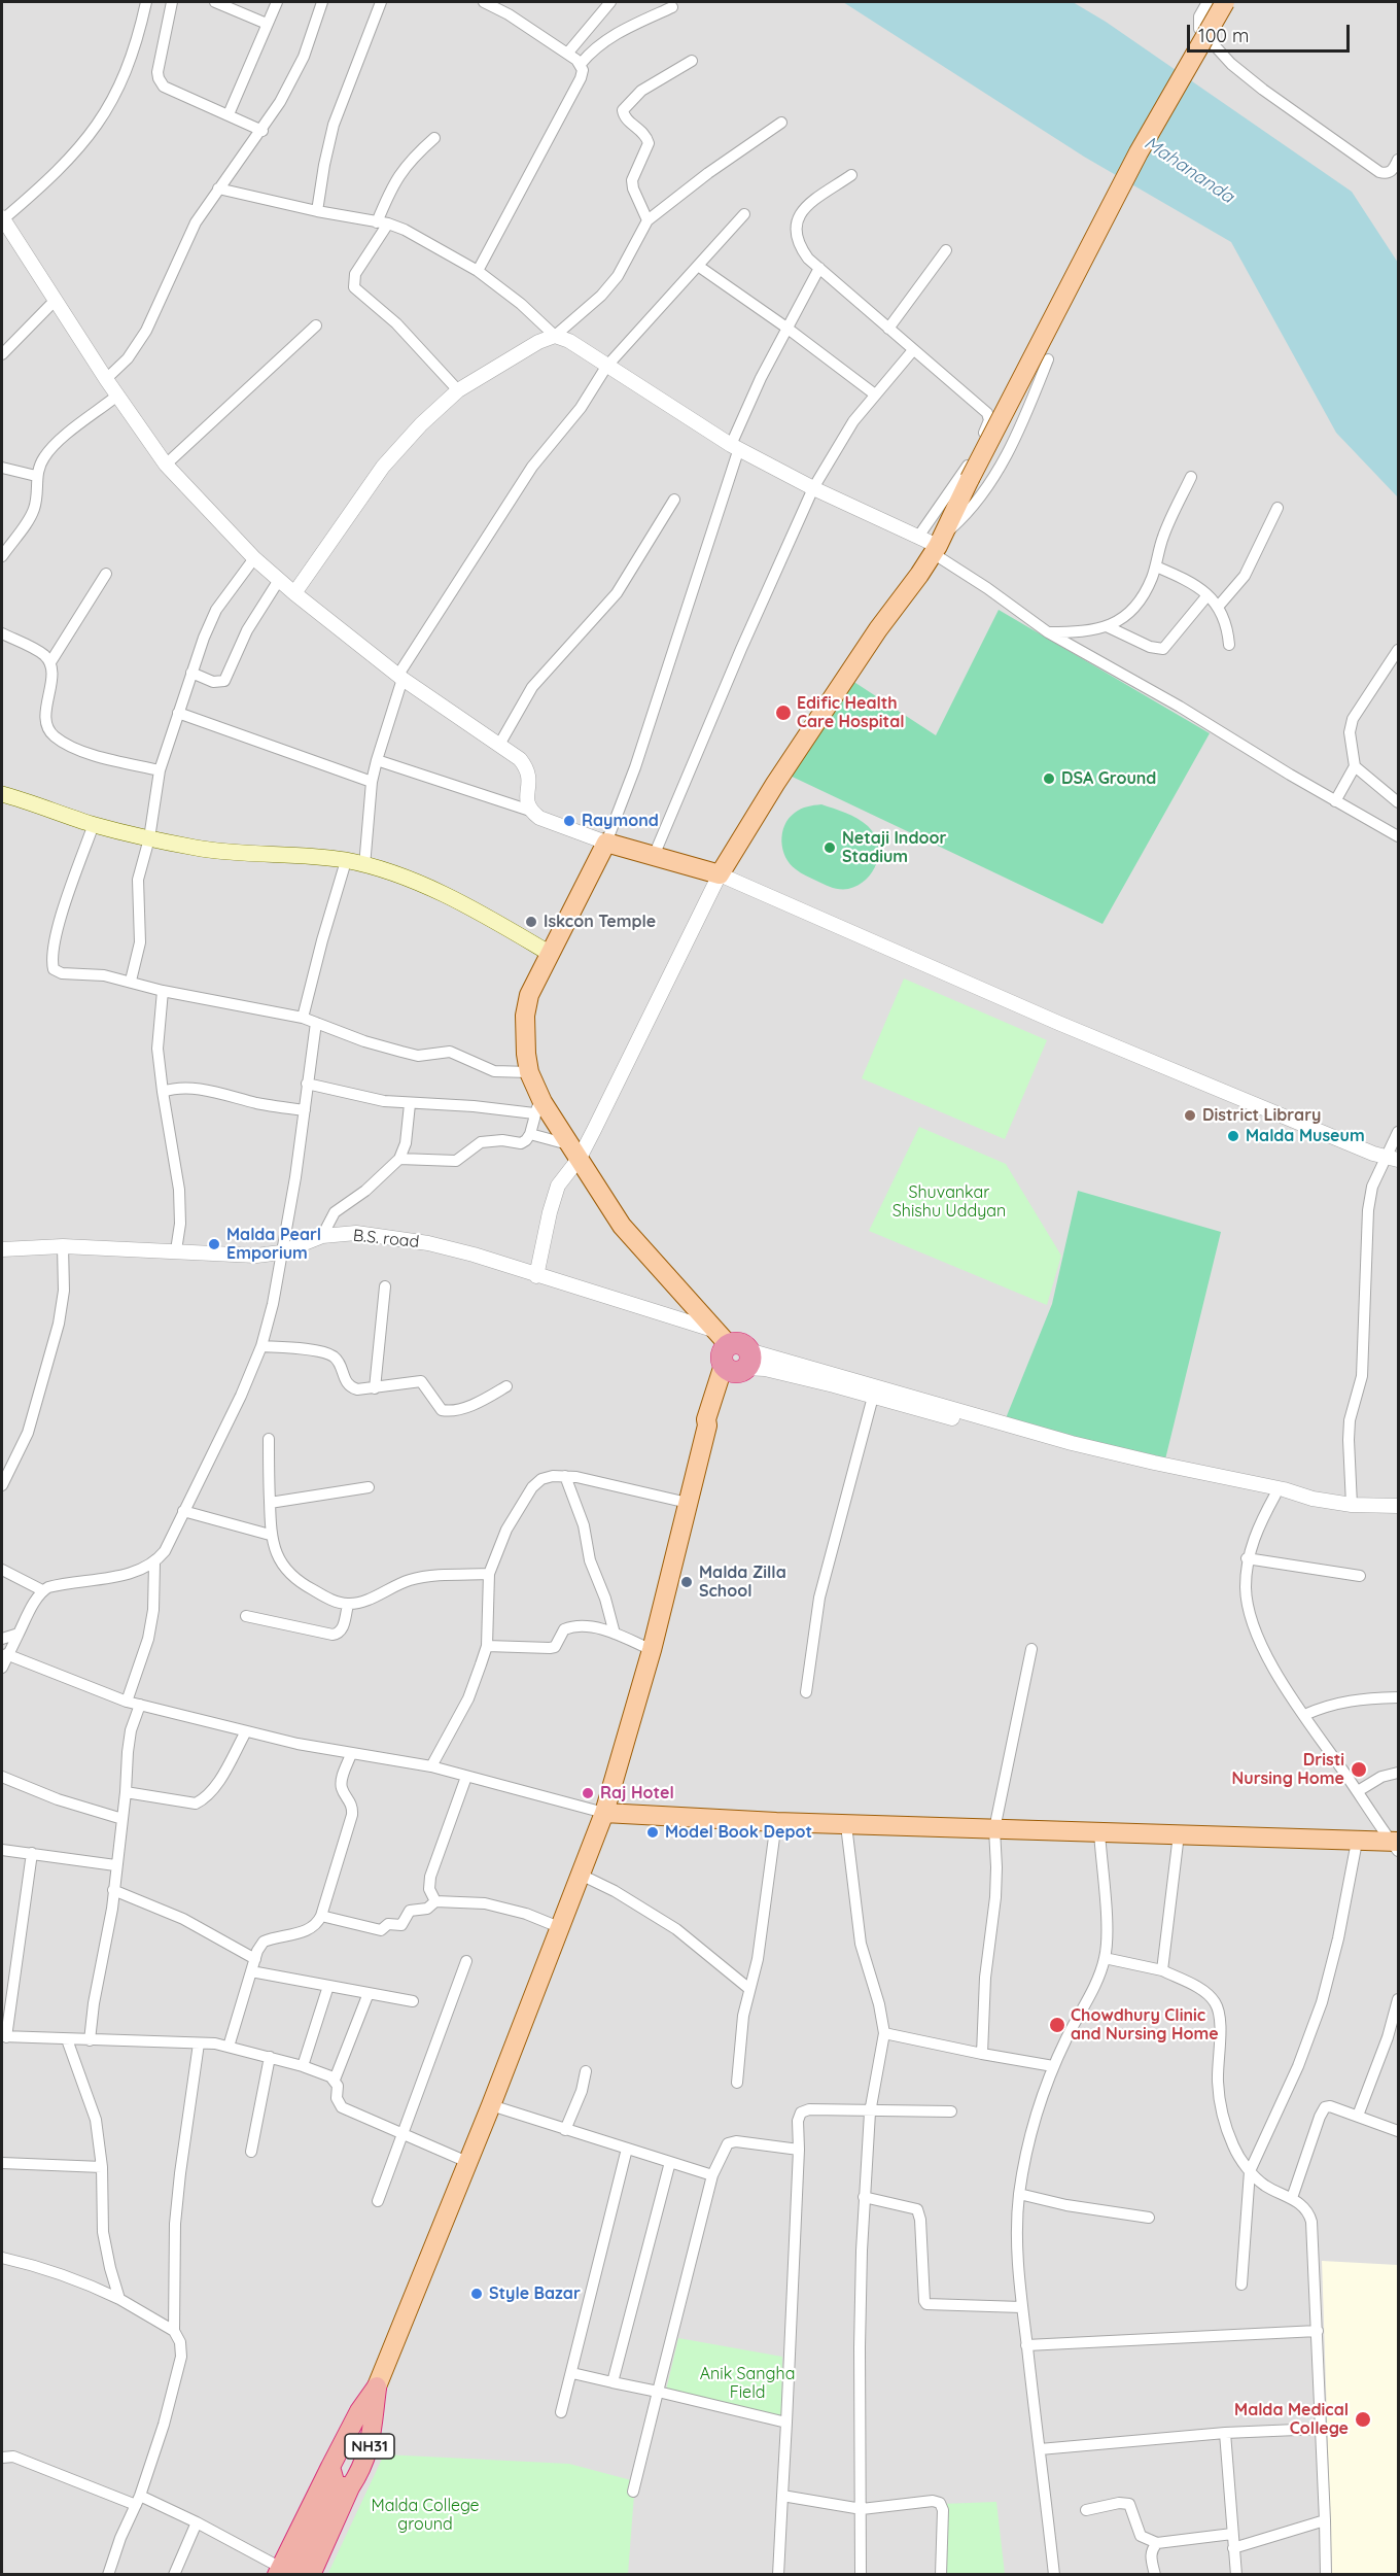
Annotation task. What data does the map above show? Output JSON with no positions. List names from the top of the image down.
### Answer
{
  "streets": {
    "highway": ["NH31"],
    "street": ["B.S. road"]
  },
  "water": ["Mahananda"],
  "parks": ["Shuvankar Shishu Uddyan", "Anik Sangha Field", "Malda College ground"],
  "places": [
    "Edific Health Care Hospital",
    "DSA Ground",
    "Raymond",
    "Netaji Indoor Stadium",
    "Iskcon Temple",
    "District Library",
    "Malda Museum",
    "Malda Pearl Emporium",
    "Malda Zilla School",
    "Dristi Nursing Home",
    "Raj Hotel",
    "Model Book Depot",
    "Chowdhury Clinic and Nursing Home",
    "Style Bazar",
    "Malda Medical College"
  ],
  "scale_bar": "100 m"
}
